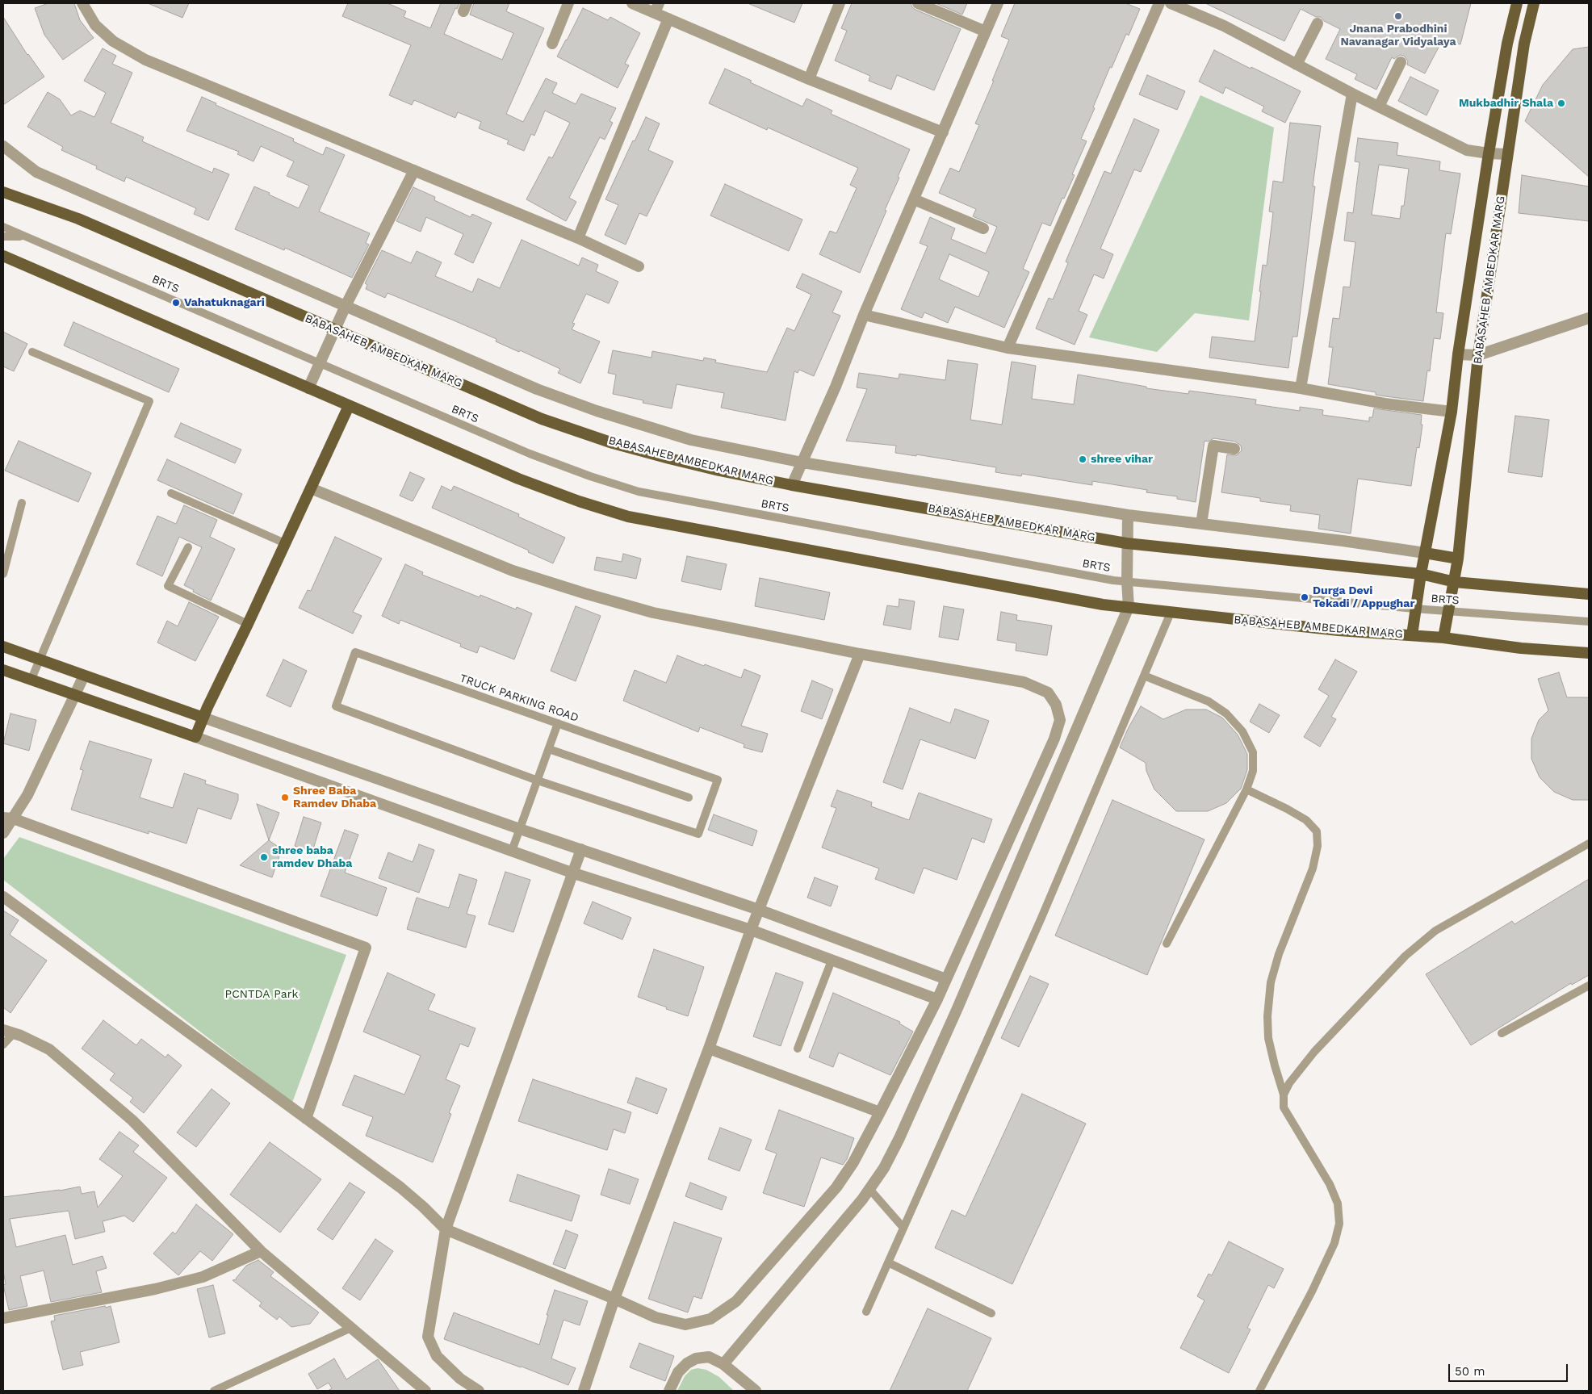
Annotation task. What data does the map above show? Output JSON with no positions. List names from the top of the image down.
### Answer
{
  "streets": {
    "main road": ["BABASAHEB AMBEDKAR MARG"],
    "lane": ["BRTS", "TRUCK PARKING ROAD"]
  },
  "crossings": [
    ["BABASAHEB AMBEDKAR MARG", "BRTS"]
  ],
  "parks": ["PCNTDA Park"],
  "places": [
    "Jnana Prabodhini Navanagar Vidyalaya",
    "Mukbadhir Shala",
    "Vahatuknagari",
    "shree vihar",
    "Durga Devi Tekadi / Appughar",
    "Shree Baba Ramdev Dhaba",
    "shree baba ramdev Dhaba"
  ],
  "scale_bar": "50 m"
}
